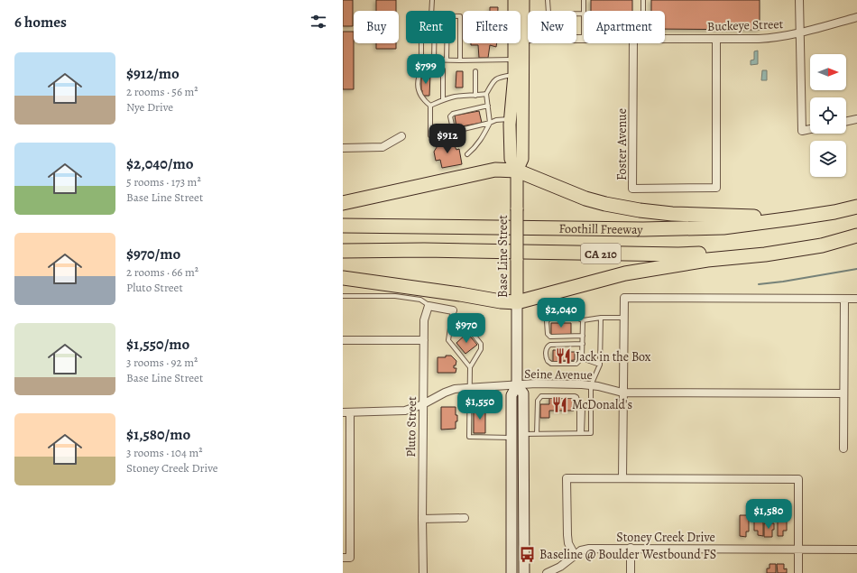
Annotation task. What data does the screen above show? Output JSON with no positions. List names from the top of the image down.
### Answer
{
  "streets": {
    "highway": ["Foothill Freeway", "CA 210"],
    "main road": ["Base Line Street"],
    "street": [
      "Buckeye Street",
      "Foster Avenue",
      "Seine Avenue",
      "Pluto Street",
      "Stoney Creek Drive"
    ]
  },
  "crossings": [
    ["Buckeye Street", "Foster Avenue"],
    ["Buckeye Street", "Base Line Street"],
    ["Base Line Street", "Seine Avenue"],
    ["Seine Avenue", "Pluto Street"]
  ],
  "places": {
    "restaurant": ["Jack in the Box", "McDonald's"],
    "bus stop": ["Baseline @ Boulder Westbound FS"]
  },
  "north": "right",
  "page": {
    "heading": "6 homes",
    "chip": [
      "Buy",
      "Rent",
      "Filters",
      "New",
      "Apartment"
    ],
    "list": [
      {
        "name": "$912/mo",
        "note": "2 rooms · 56 m² · Nye Drive"
      },
      {
        "name": "$2,040/mo",
        "note": "5 rooms · 173 m² · Base Line Street"
      },
      {
        "name": "$970/mo",
        "note": "2 rooms · 66 m² · Pluto Street"
      },
      {
        "name": "$1,550/mo",
        "note": "3 rooms · 92 m² · Base Line Street"
      },
      {
        "name": "$1,580/mo",
        "note": "3 rooms · 104 m² · Stoney Creek Drive"
      }
    ],
    "price": [
      "$799",
      "$912",
      "$2,040",
      "$970",
      "$1,550",
      "$1,580"
    ]
  }
}
